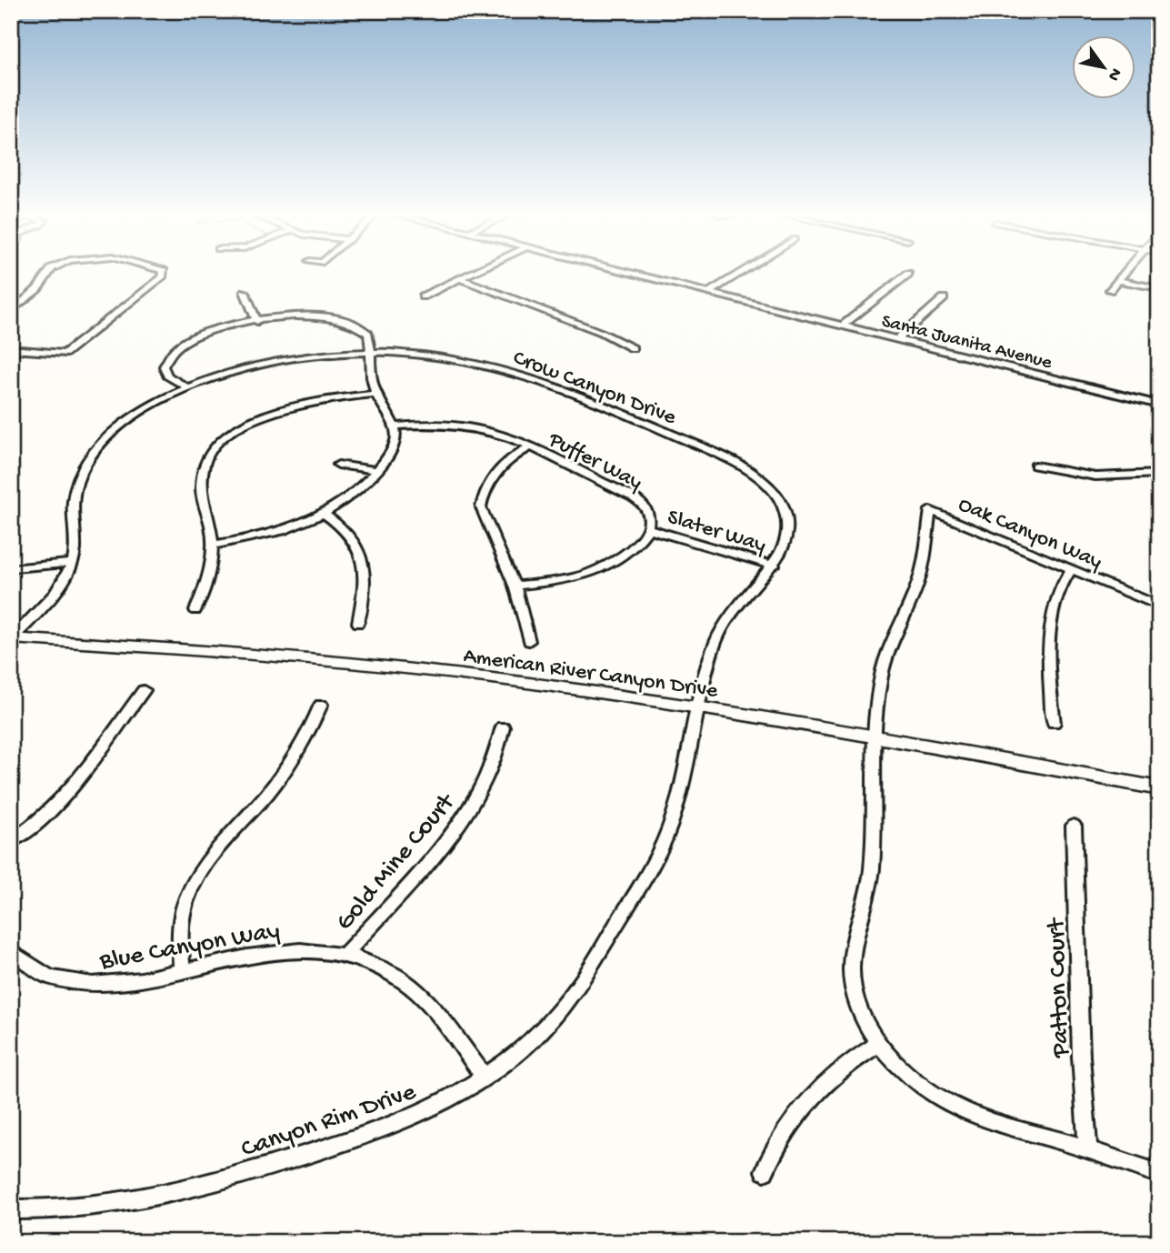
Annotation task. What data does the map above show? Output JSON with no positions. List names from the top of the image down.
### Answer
{
  "streets": {
    "main road": ["American River Canyon Drive"],
    "street": [
      "Santa Juanita Avenue",
      "Crow Canyon Drive",
      "Puffer Way",
      "Slater Way",
      "Oak Canyon Way",
      "Gold Mine Court",
      "Blue Canyon Way",
      "Patton Court",
      "Canyon Rim Drive"
    ]
  },
  "crossings": [
    ["Crow Canyon Drive", "Slater Way"],
    ["Crow Canyon Drive", "American River Canyon Drive"],
    ["Crow Canyon Drive", "Canyon Rim Drive"],
    ["Puffer Way", "Slater Way"],
    ["Oak Canyon Way", "American River Canyon Drive"],
    ["American River Canyon Drive", "Canyon Rim Drive"],
    ["Gold Mine Court", "Blue Canyon Way"],
    ["Blue Canyon Way", "Canyon Rim Drive"]
  ],
  "north": "bottom right"
}
